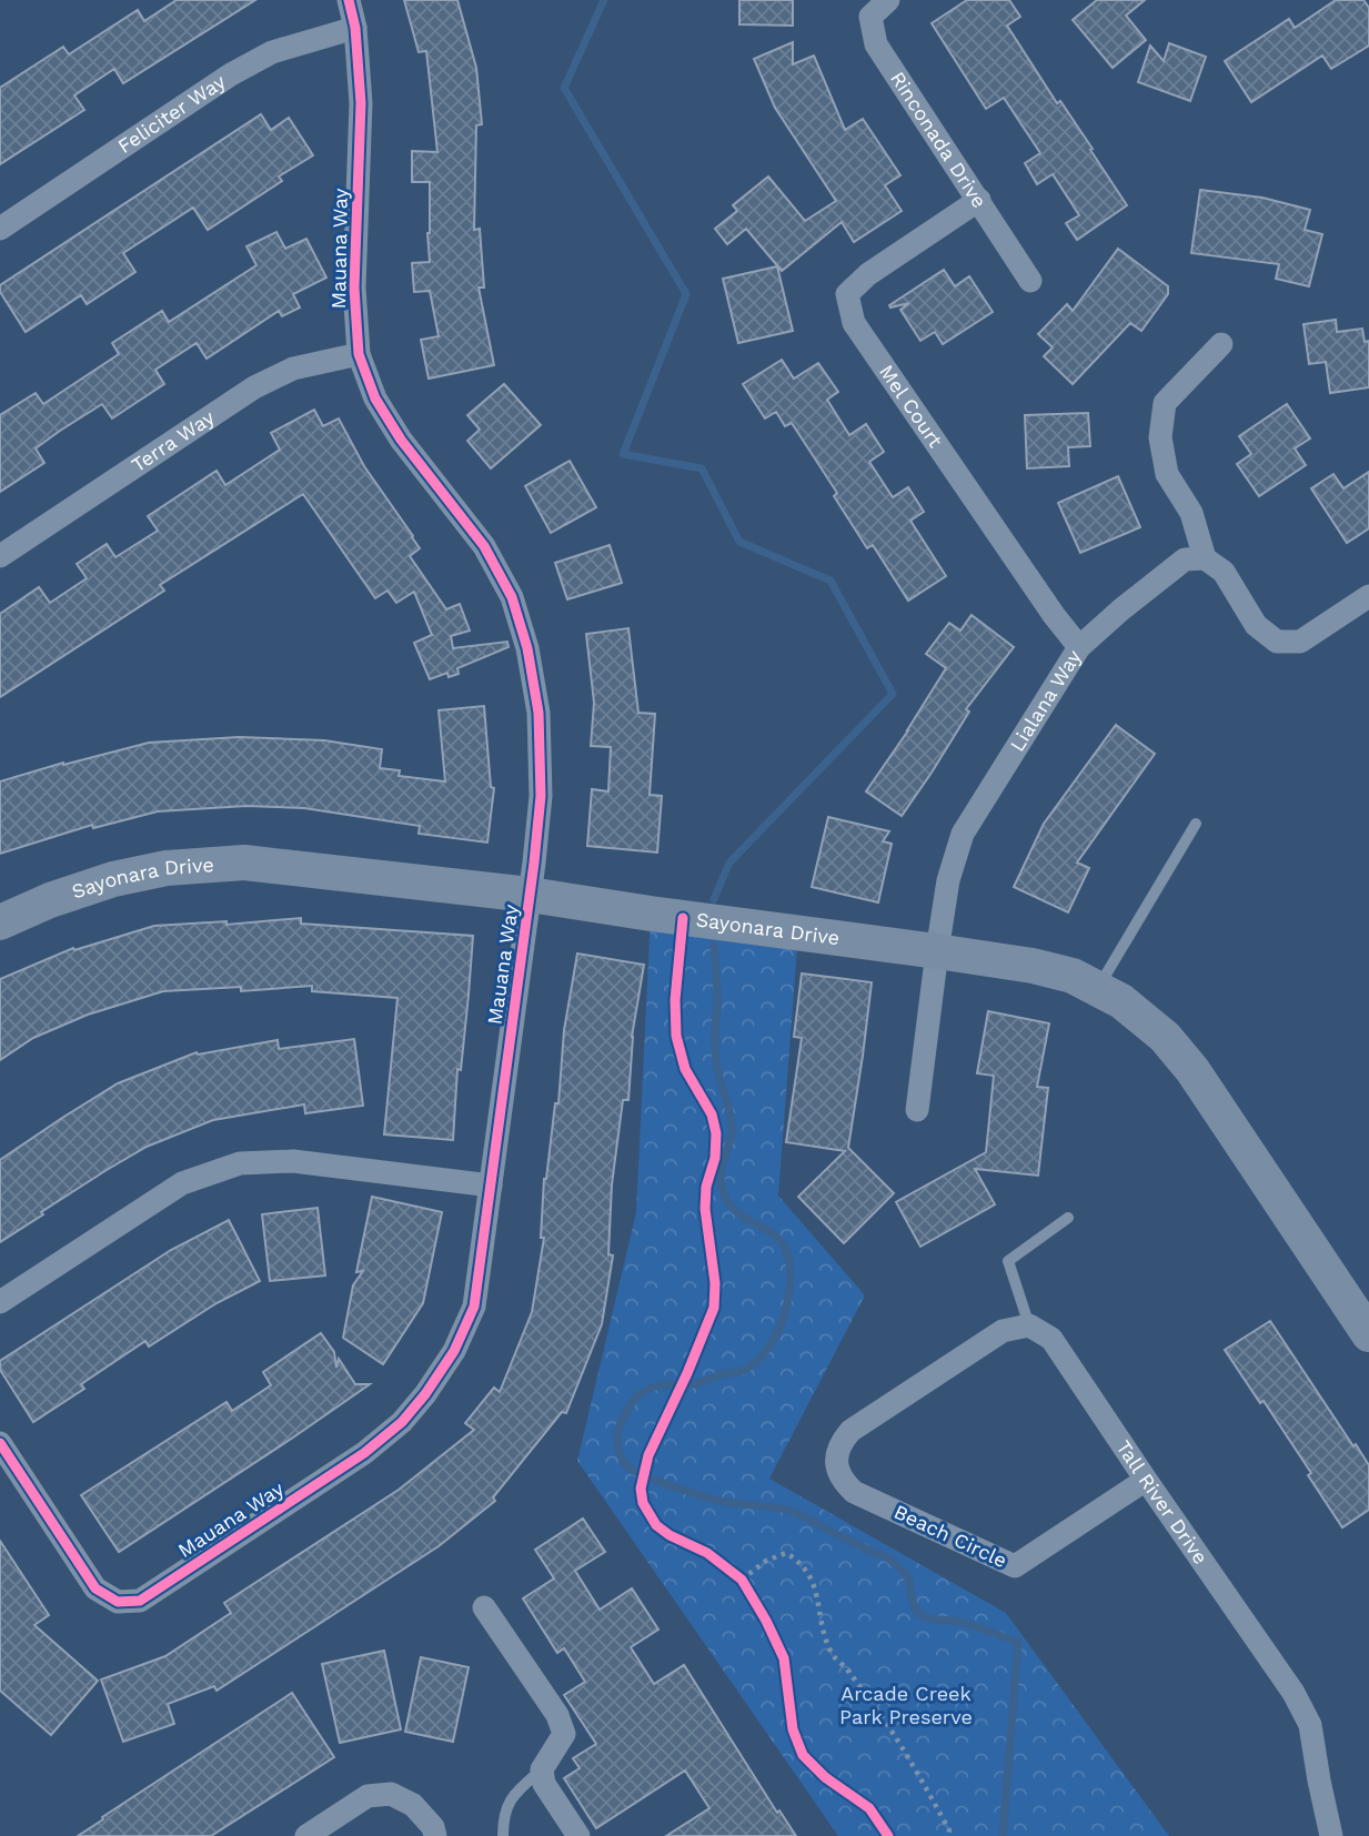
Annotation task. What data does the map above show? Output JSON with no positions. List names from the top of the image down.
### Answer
{
  "streets": {
    "street": [
      "Feliciter Way",
      "Rinconada Drive",
      "Mauana Way",
      "Mel Court",
      "Terra Way",
      "Lialana Way",
      "Sayonara Drive",
      "Tall River Drive",
      "Beach Circle"
    ]
  },
  "crossings": [
    ["Feliciter Way", "Mauana Way"],
    ["Rinconada Drive", "Mel Court"],
    ["Mauana Way", "Terra Way"],
    ["Mauana Way", "Sayonara Drive"],
    ["Mel Court", "Lialana Way"],
    ["Lialana Way", "Sayonara Drive"],
    ["Tall River Drive", "Beach Circle"]
  ],
  "parks": ["Arcade Creek Park Preserve"]
}
